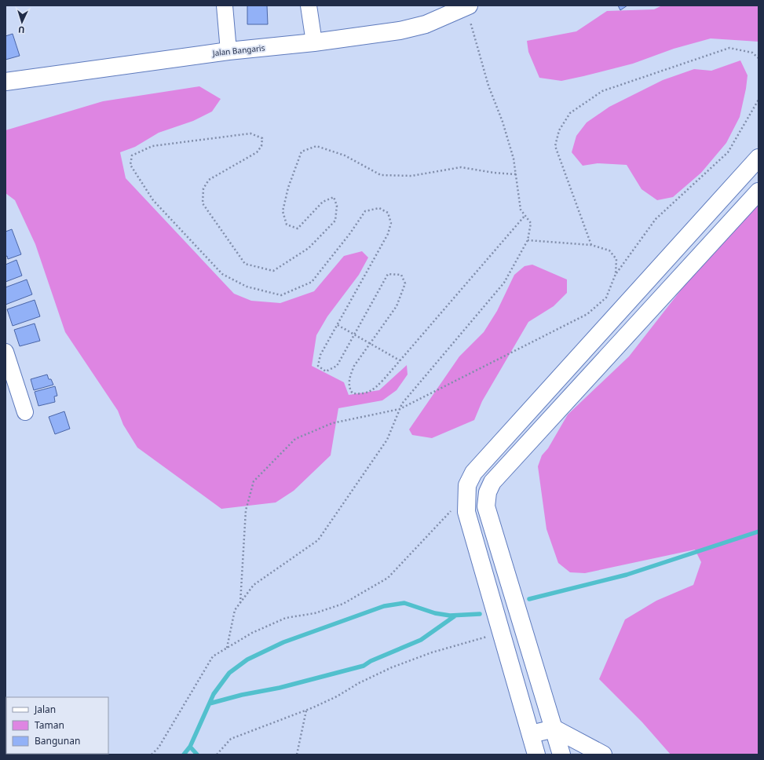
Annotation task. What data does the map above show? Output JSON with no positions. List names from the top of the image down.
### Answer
{
  "streets": {
    "main road": ["Jalan Bangaris"]
  },
  "legend": ["Jalan", "Taman", "Bangunan"],
  "north": "bottom"
}
